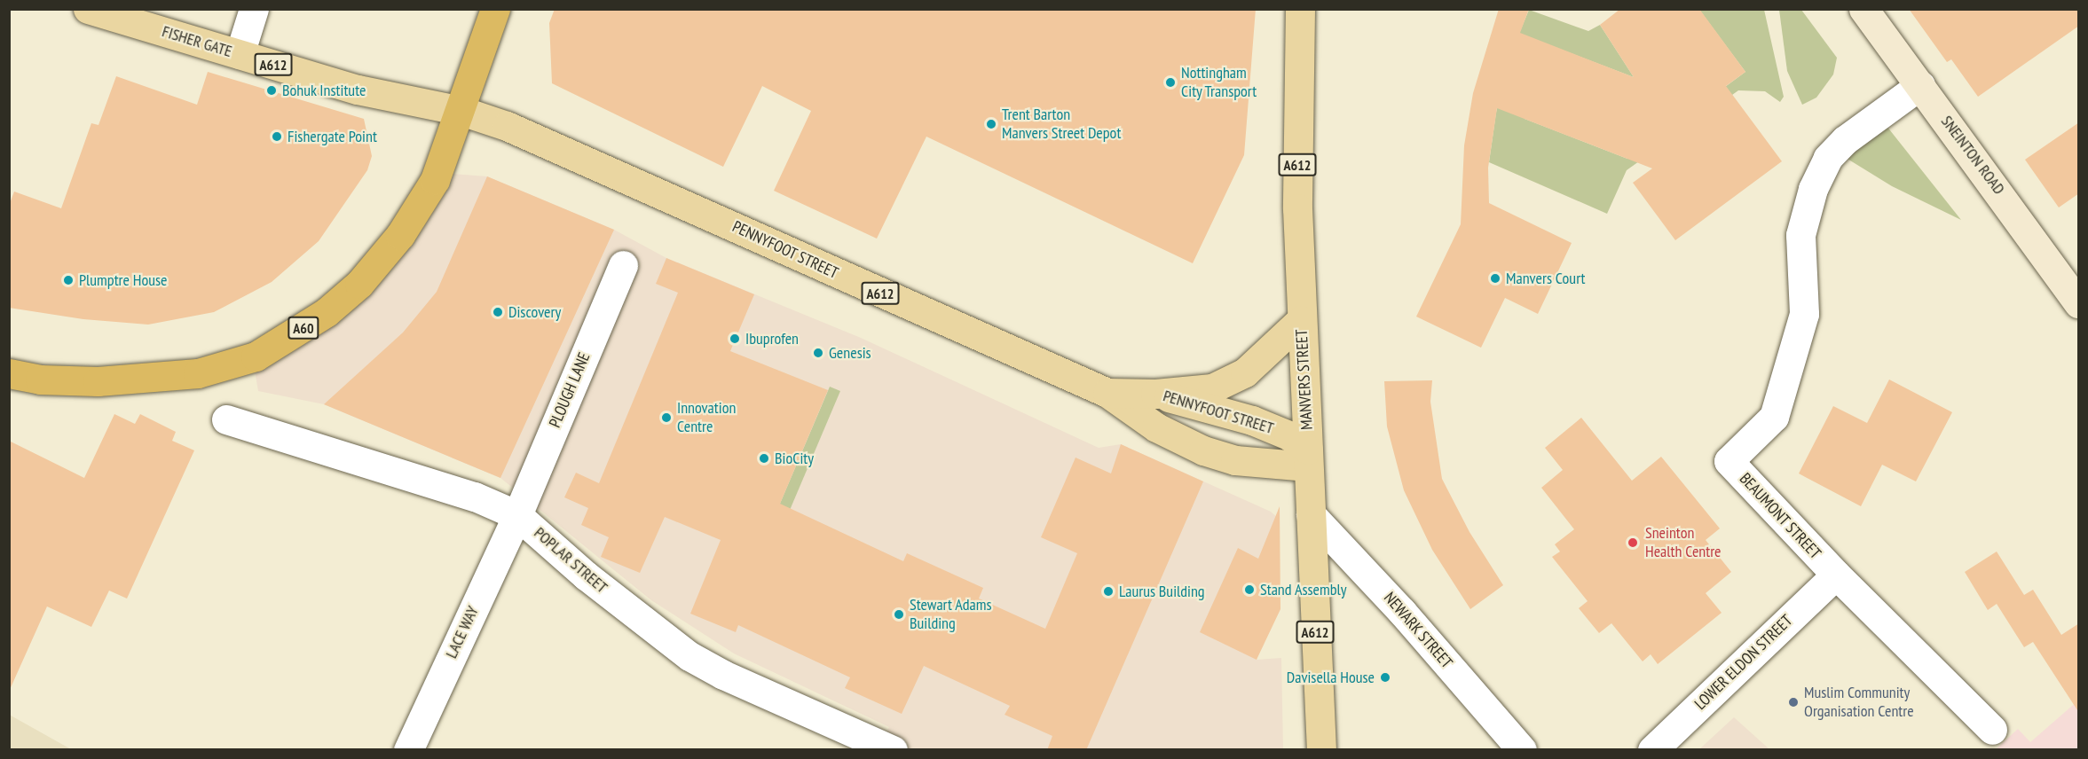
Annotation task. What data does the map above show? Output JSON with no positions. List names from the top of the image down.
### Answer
{
  "streets": {
    "highway": ["A60"],
    "main road": [
      "FISHER GATE",
      "A612",
      "PENNYFOOT STREET",
      "MANVERS STREET"
    ],
    "street": [
      "SNEINTON ROAD",
      "PLOUGH LANE",
      "BEAUMONT STREET",
      "POPLAR STREET",
      "NEWARK STREET",
      "LACE WAY",
      "LOWER ELDON STREET"
    ]
  },
  "crossings": [
    ["FISHER GATE", "PENNYFOOT STREET"],
    ["FISHER GATE", "A60"],
    ["SNEINTON ROAD", "BEAUMONT STREET"],
    ["PENNYFOOT STREET", "A60"],
    ["PENNYFOOT STREET", "MANVERS STREET"],
    ["MANVERS STREET", "NEWARK STREET"],
    ["PLOUGH LANE", "POPLAR STREET"],
    ["PLOUGH LANE", "LACE WAY"],
    ["BEAUMONT STREET", "LOWER ELDON STREET"],
    ["POPLAR STREET", "LACE WAY"]
  ],
  "places": [
    "Nottingham City Transport",
    "Bohuk Institute",
    "Trent Barton Manvers Street Depot",
    "Fishergate Point",
    "Manvers Court",
    "Plumptre House",
    "Discovery",
    "Ibuprofen",
    "Genesis",
    "Innovation Centre",
    "BioCity",
    "Sneinton Health Centre",
    "Stand Assembly",
    "Laurus Building",
    "Stewart Adams Building",
    "Davisella House",
    "Muslim Community Organisation Centre"
  ]
}
